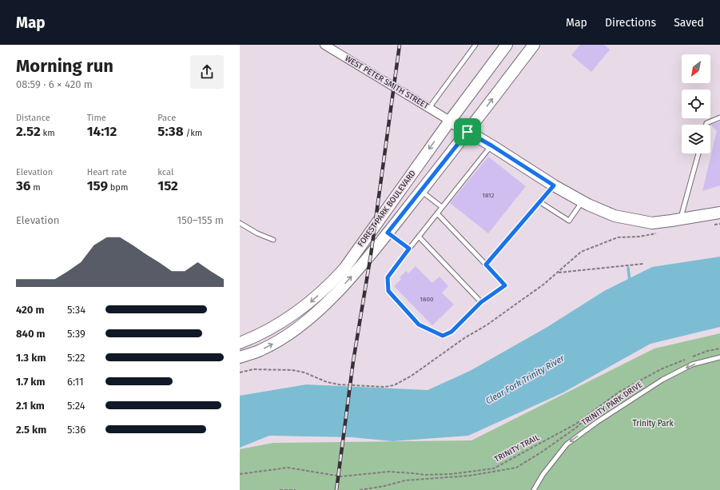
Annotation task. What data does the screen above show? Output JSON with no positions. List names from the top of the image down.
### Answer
{
  "streets": {
    "main road": ["FOREST PARK BOULEVARD"],
    "street": ["WEST PETER SMITH STREET"],
    "lane": ["TRINITY PARK DRIVE"],
    "path": ["TRINITY TRAIL"]
  },
  "crossings": [
    ["WEST PETER SMITH STREET", "FOREST PARK BOULEVARD"]
  ],
  "one_way": ["TRINITY PARK DRIVE"],
  "water": ["Clear Fork Trinity River"],
  "parks": ["Trinity Park"],
  "house_numbers": ["1812", "1800"],
  "north": "bottom left",
  "page": {
    "header": "Map",
    "nav": ["Map", "Directions", "Saved"],
    "heading": ["Morning run", "08:59 · 6 × 420 m"],
    "stats": [
      ["Distance", "2.52 km"],
      ["Time", "14:12"],
      ["Pace", "5:38 /km"],
      ["Elevation", "36 m"],
      ["Heart rate", "159 bpm"],
      ["kcal", "152"]
    ],
    "chart": ["Elevation", "150–155 m"],
    "list": [
      {
        "name": "420 m",
        "note": "5:34"
      },
      {
        "name": "840 m",
        "note": "5:39"
      },
      {
        "name": "1.3 km",
        "note": "5:22"
      },
      {
        "name": "1.7 km",
        "note": "6:11"
      },
      {
        "name": "2.1 km",
        "note": "5:24"
      },
      {
        "name": "2.5 km",
        "note": "5:36"
      }
    ]
  }
}
